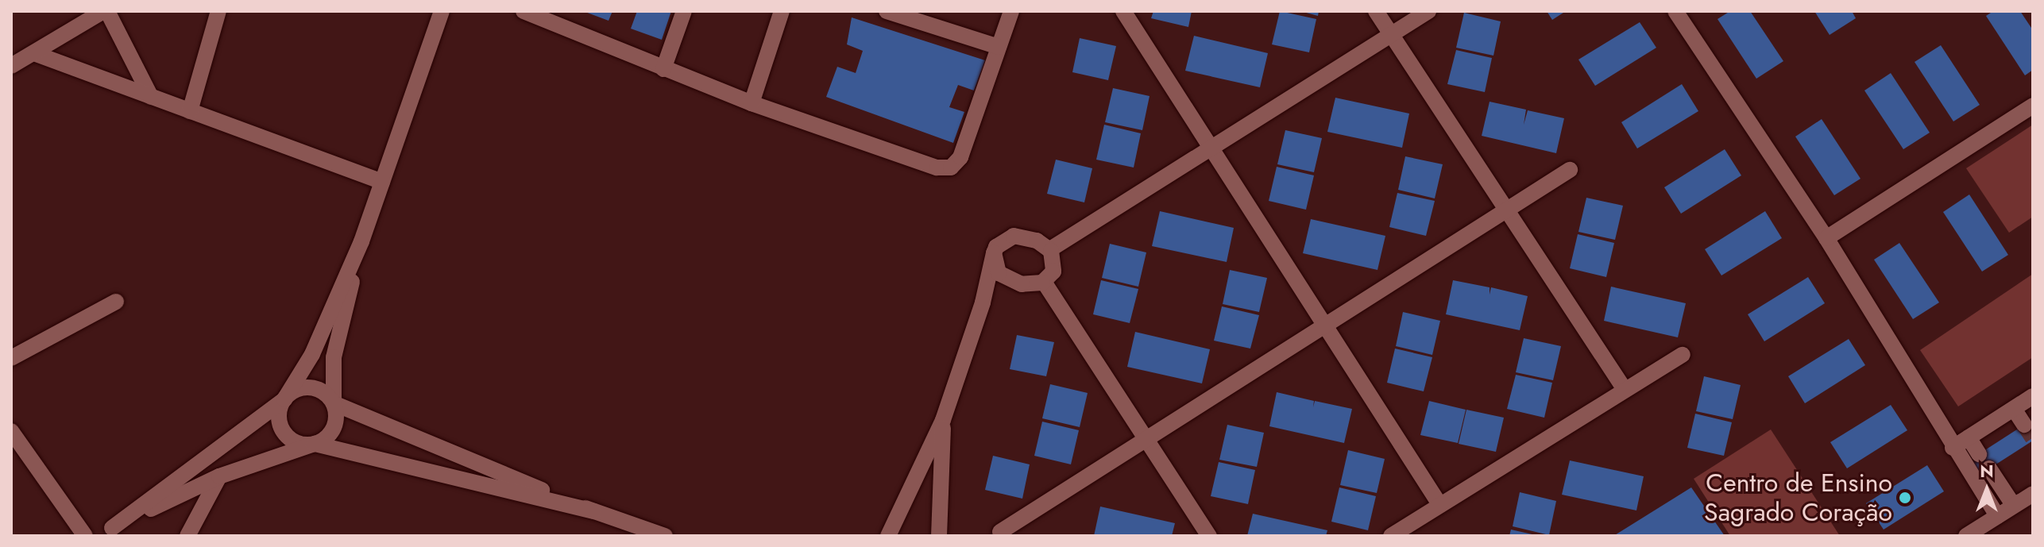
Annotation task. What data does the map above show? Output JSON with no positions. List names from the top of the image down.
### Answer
{
  "places": ["Centro de Ensino Sagrado Coração"],
  "north": "top"
}
